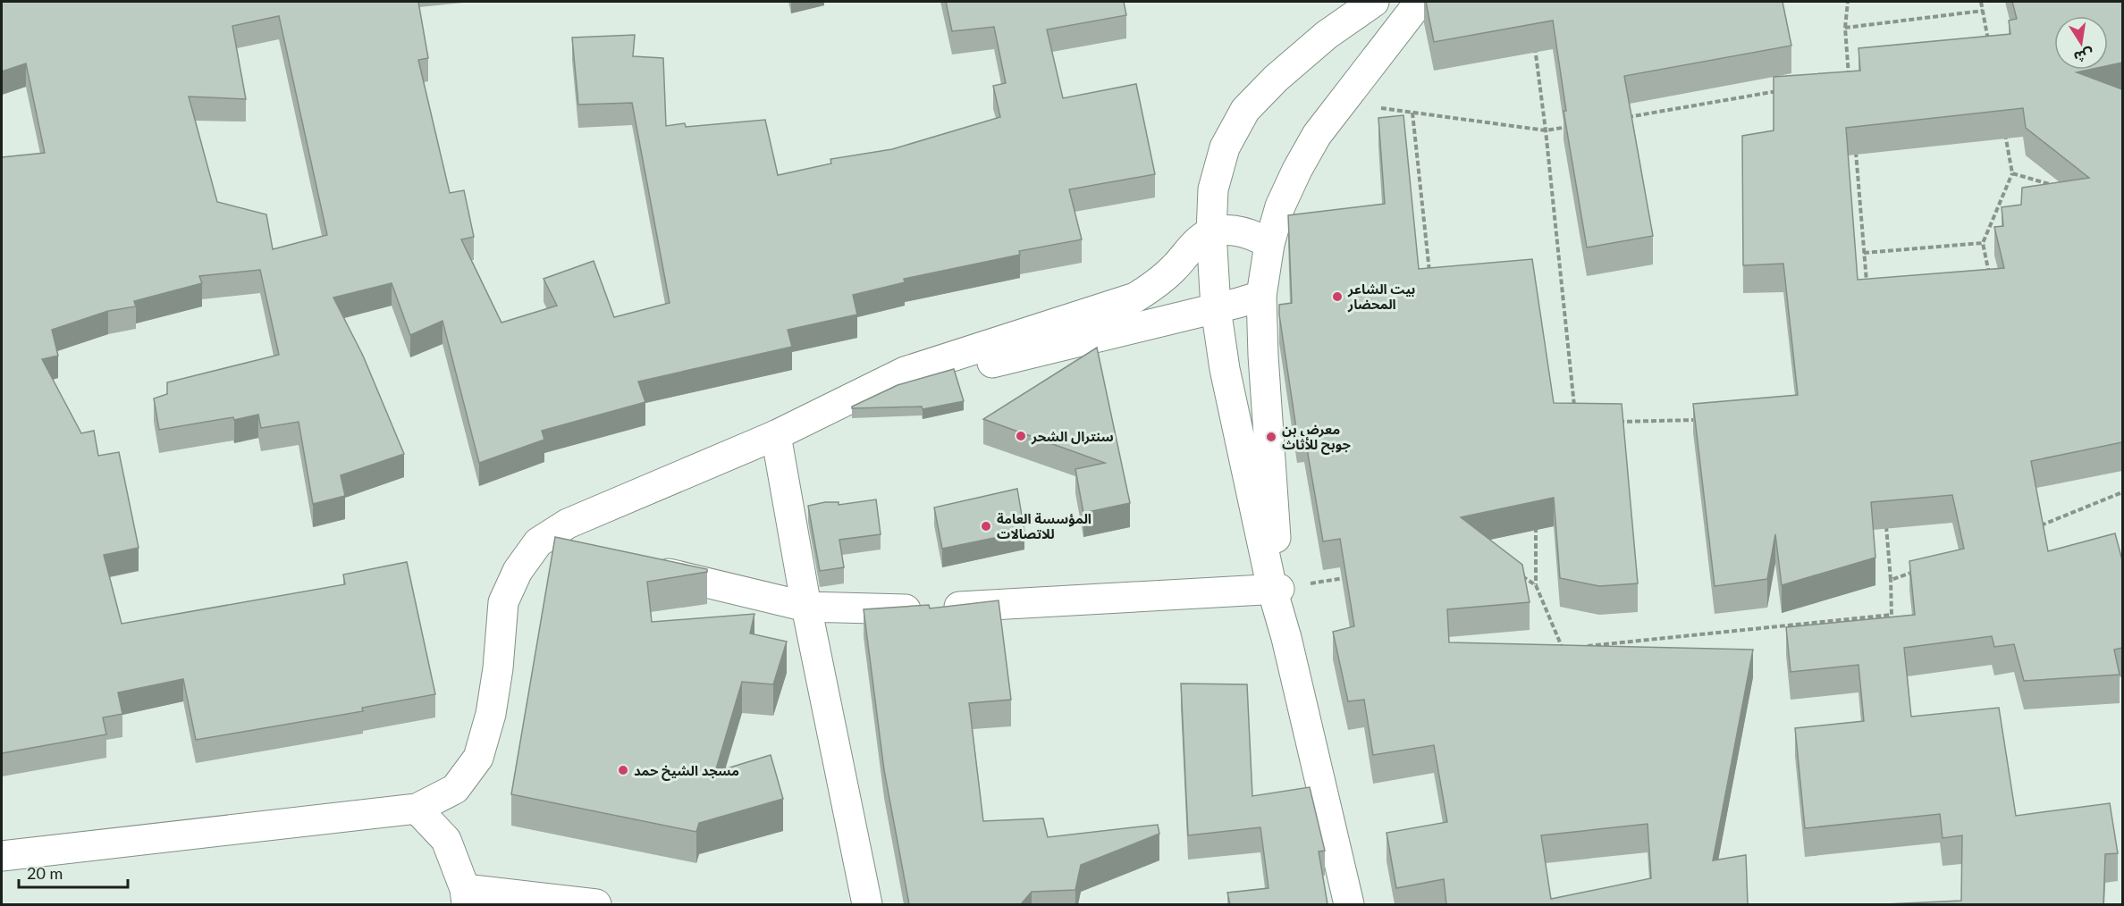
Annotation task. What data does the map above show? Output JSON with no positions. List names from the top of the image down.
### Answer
{
  "places": [
    "بيت الشاعر المحضار",
    "سنترال الشحر",
    "معرض بن جوبح للأثاث",
    "المؤسسة العامة للاتصالات",
    "مسجد الشيخ حمد"
  ],
  "scale_bar": "20 m",
  "north": "bottom"
}
